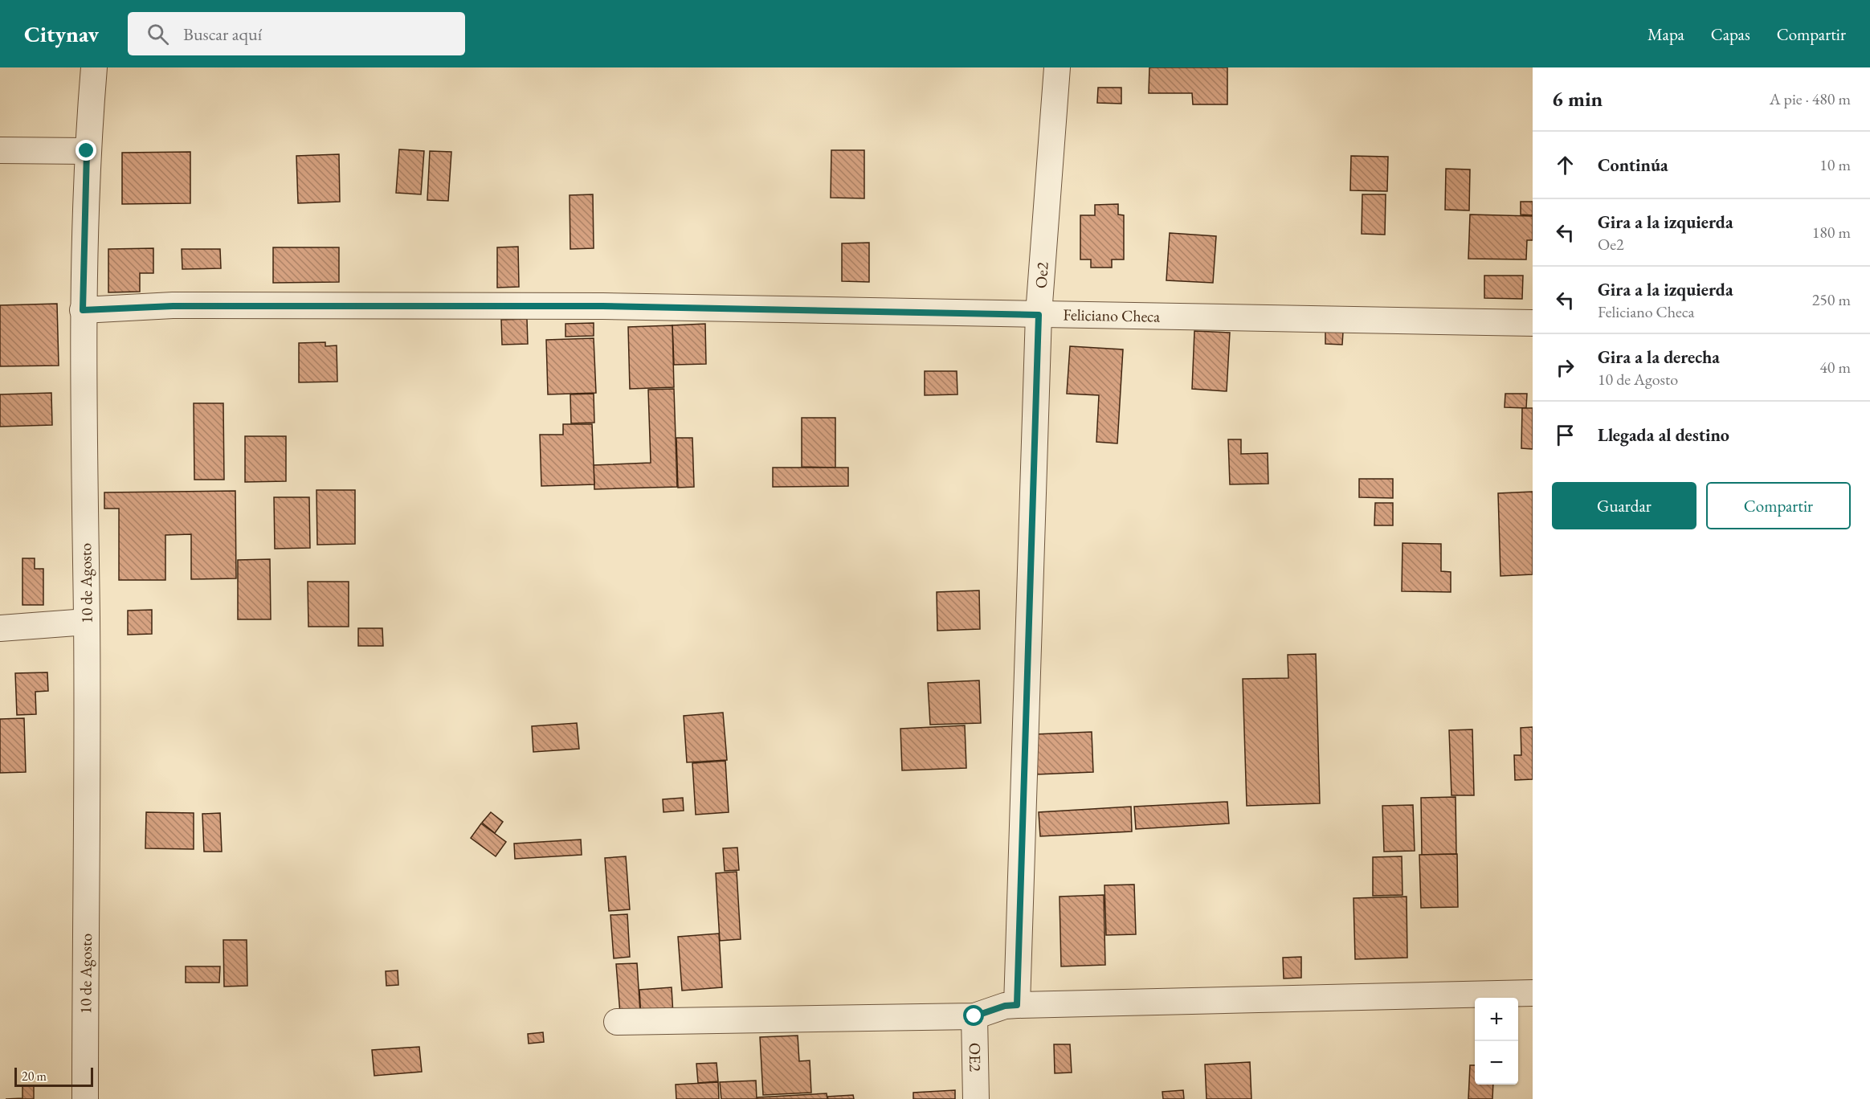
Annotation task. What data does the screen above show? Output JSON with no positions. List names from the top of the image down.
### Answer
{
  "streets": {
    "street": [
      "Oe2",
      "Feliciano Checa",
      "10 de Agosto",
      "OE2"
    ]
  },
  "crossings": [
    ["Oe2", "Feliciano Checa"],
    ["Feliciano Checa", "10 de Agosto"]
  ],
  "scale_bar": "20 m",
  "page": {
    "header": "Citynav",
    "search": "Buscar aquí",
    "nav": ["Mapa", "Capas", "Compartir"],
    "heading": ["6 min", "A pie · 480 m"],
    "list": [
      ["Continúa", "10 m"],
      ["Gira a la izquierda", "Oe2", "180 m"],
      ["Gira a la izquierda", "Feliciano Checa", "250 m"],
      ["Gira a la derecha", "10 de Agosto", "40 m"],
      "Llegada al destino"
    ],
    "buttons": ["Guardar", "Compartir"],
    "map_buttons": ["+", "−"],
    "scale": "20 m"
  }
}
